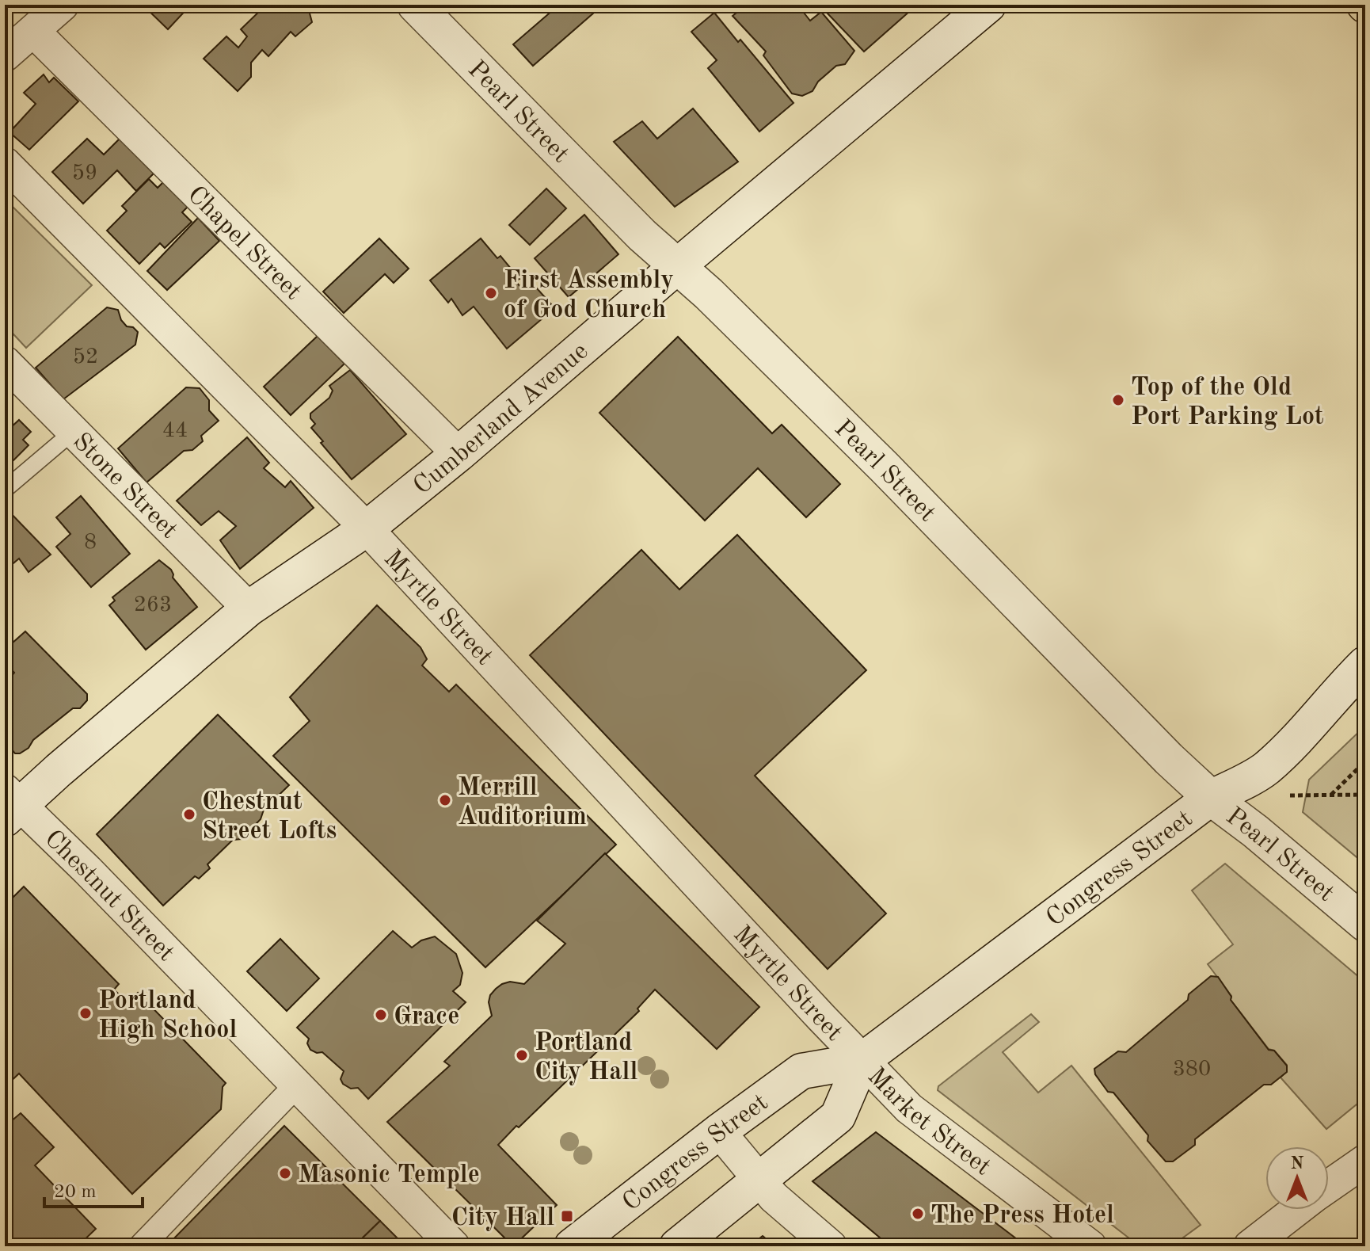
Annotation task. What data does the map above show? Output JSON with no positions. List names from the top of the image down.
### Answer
{
  "streets": {
    "main road": ["Pearl Street", "Cumberland Avenue", "Congress Street"],
    "street": [
      "Chapel Street",
      "Stone Street",
      "Myrtle Street",
      "Chestnut Street",
      "Market Street"
    ]
  },
  "crossings": [
    ["Pearl Street", "Cumberland Avenue"],
    ["Pearl Street", "Congress Street"],
    ["Chapel Street", "Cumberland Avenue"],
    ["Cumberland Avenue", "Stone Street"],
    ["Cumberland Avenue", "Myrtle Street"],
    ["Cumberland Avenue", "Chestnut Street"],
    ["Myrtle Street", "Congress Street"],
    ["Myrtle Street", "Market Street"],
    ["Congress Street", "Market Street"]
  ],
  "places": {
    "other": [
      "First Assembly of God Church",
      "Top of the Old Port Parking Lot",
      "Merrill Auditorium",
      "Chestnut Street Lofts",
      "Portland High School",
      "Grace",
      "Portland City Hall",
      "Masonic Temple",
      "The Press Hotel"
    ],
    "transit": ["City Hall"]
  },
  "house_numbers": [
    "59",
    "52",
    "44",
    "8",
    "263",
    "380"
  ],
  "scale_bar": "20 m",
  "north": "top"
}
